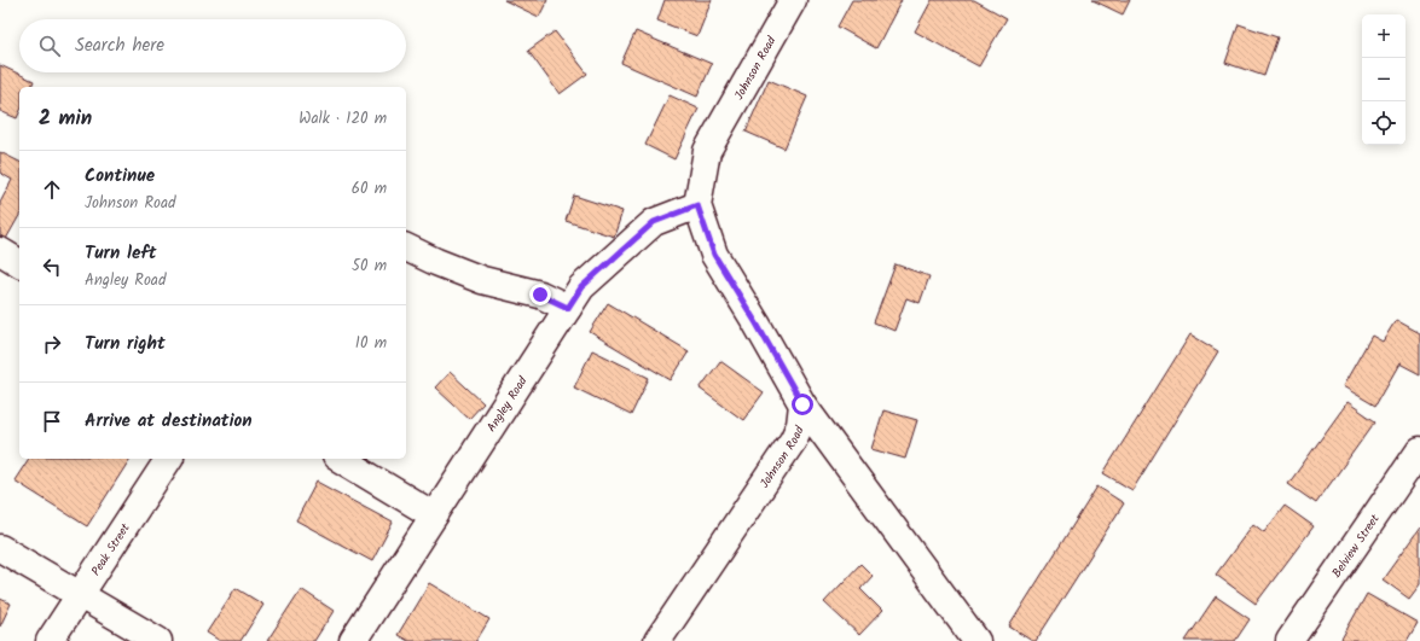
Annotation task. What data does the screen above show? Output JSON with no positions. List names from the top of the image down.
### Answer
{
  "streets": {
    "street": [
      "Johnson Road",
      "Angley Road",
      "Belview Street",
      "Peak Street"
    ]
  },
  "crossings": [
    ["Johnson Road", "Angley Road"]
  ],
  "page": {
    "map_buttons": ["+", "−"],
    "search": "Search here",
    "heading": ["2 min", "Walk · 120 m"],
    "list": [
      ["Continue", "Johnson Road", "60 m"],
      ["Turn left", "Angley Road", "50 m"],
      ["Turn right", "10 m"],
      "Arrive at destination"
    ]
  }
}
